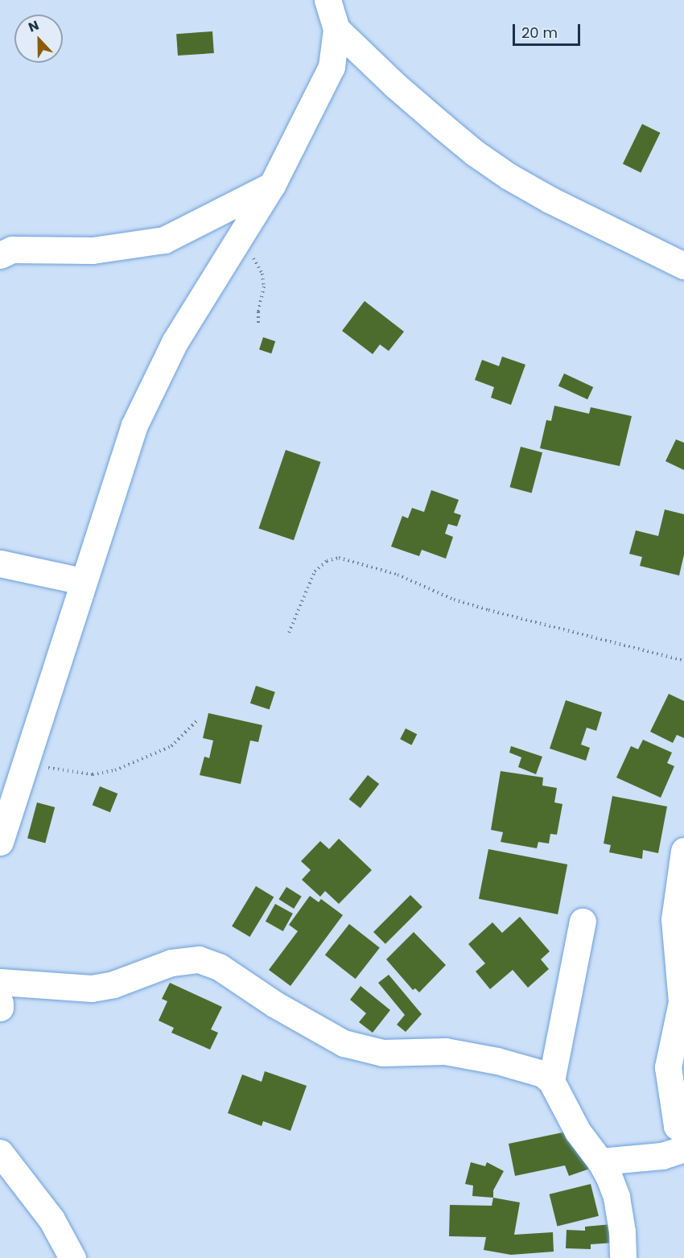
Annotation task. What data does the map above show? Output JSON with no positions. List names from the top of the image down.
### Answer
{
  "scale_bar": "20 m",
  "north": "top"
}
